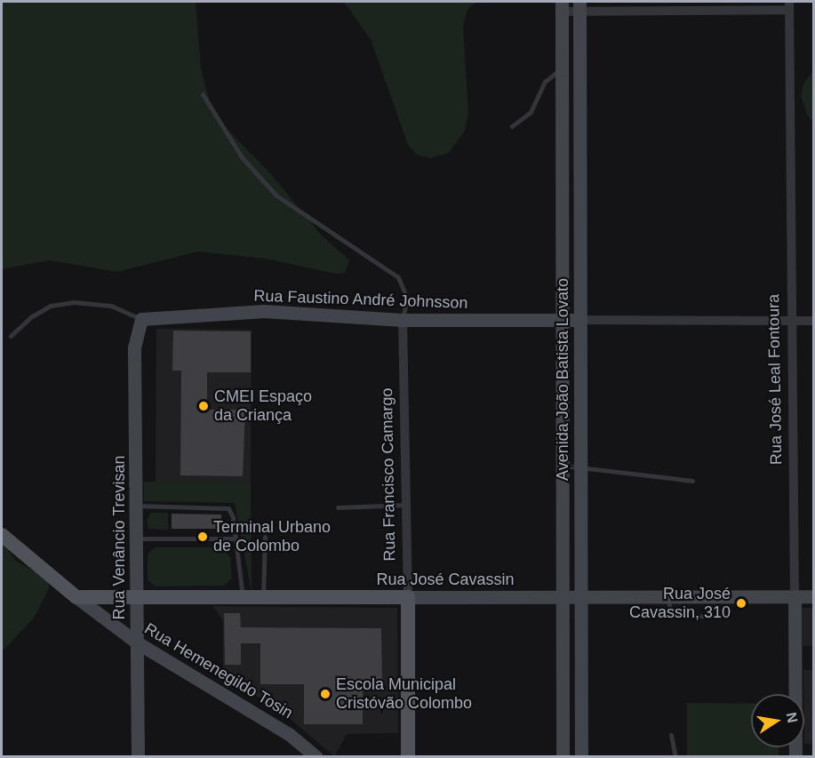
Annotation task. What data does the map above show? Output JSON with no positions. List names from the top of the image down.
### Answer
{
  "streets": {
    "main road": ["Rua Francisco Camargo", "Rua José Cavassin"],
    "street": [
      "Rua Faustino André Johnsson",
      "Avenida João Batista Lovato",
      "Rua José Leal Fontoura",
      "Rua Venâncio Trevisan",
      "Rua Hemenegildo Tosin"
    ]
  },
  "crossings": [
    ["Rua Faustino André Johnsson", "Avenida João Batista Lovato"],
    ["Rua Faustino André Johnsson", "Rua Francisco Camargo"],
    ["Rua Faustino André Johnsson", "Rua Venâncio Trevisan"],
    ["Avenida João Batista Lovato", "Rua José Cavassin"],
    ["Rua José Leal Fontoura", "Rua José Cavassin"],
    ["Rua Francisco Camargo", "Rua José Cavassin"],
    ["Rua Venâncio Trevisan", "Rua José Cavassin"],
    ["Rua Venâncio Trevisan", "Rua Hemenegildo Tosin"],
    ["Rua José Cavassin", "Rua Hemenegildo Tosin"]
  ],
  "places": [
    "CMEI Espaço da Criança",
    "Terminal Urbano de Colombo",
    "Rua José Cavassin, 310",
    "Escola Municipal Cristóvão Colombo"
  ],
  "north": "right"
}
